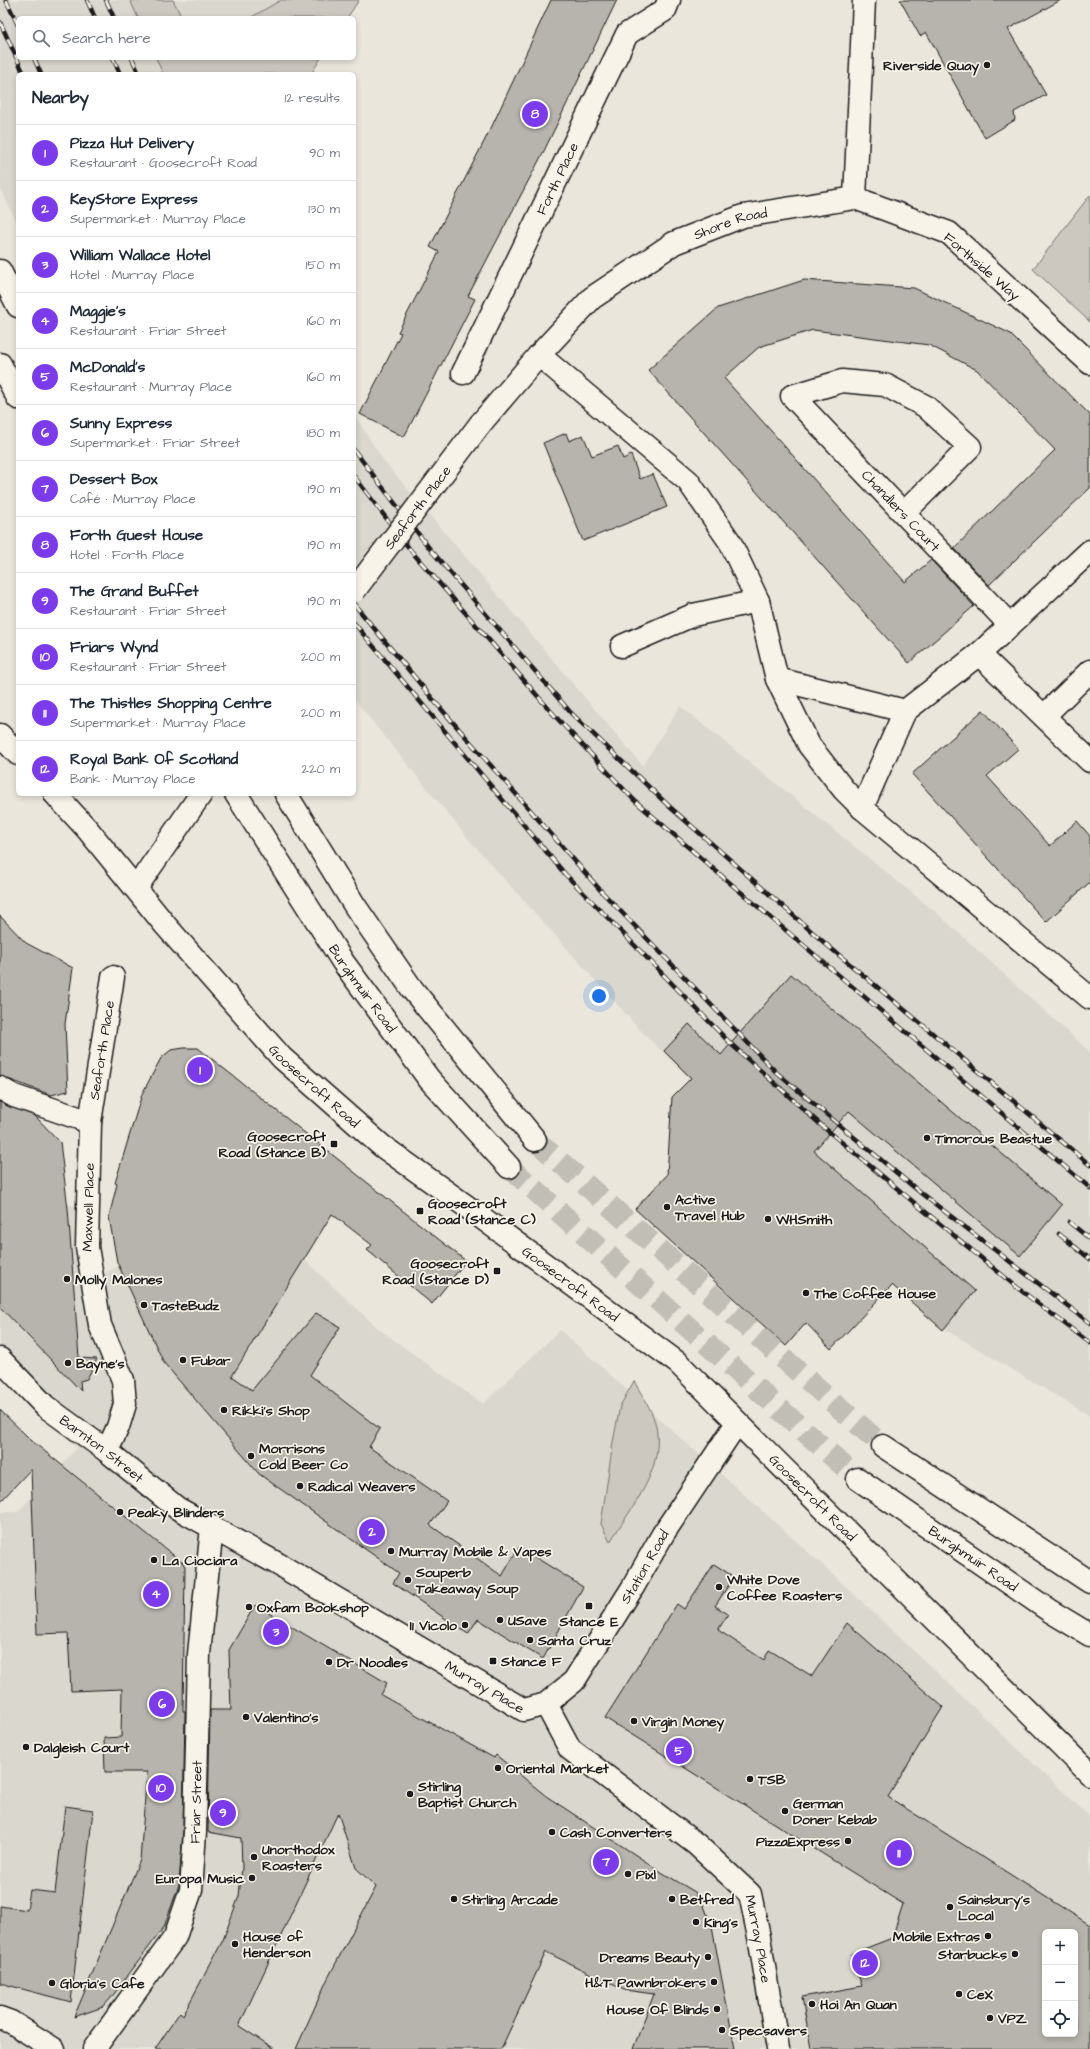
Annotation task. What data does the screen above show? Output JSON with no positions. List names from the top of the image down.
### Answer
{
  "streets": {
    "street": [
      "Forth Place",
      "Shore Road",
      "Forthside Way",
      "Seaforth Place",
      "Chandlers Court",
      "Burghmuir Road",
      "Goosecroft Road",
      "Maxwell Place",
      "Barnton Street",
      "Station Road",
      "Murray Place",
      "Friar Street"
    ]
  },
  "crossings": [
    ["Shore Road", "Forthside Way"],
    ["Shore Road", "Seaforth Place"],
    ["Seaforth Place", "Maxwell Place"],
    ["Goosecroft Road", "Station Road"],
    ["Maxwell Place", "Barnton Street"],
    ["Barnton Street", "Murray Place"],
    ["Barnton Street", "Friar Street"],
    ["Station Road", "Murray Place"],
    ["Murray Place", "Friar Street"]
  ],
  "places": {
    "other": [
      "Riverside Quay",
      "Timorous Beastue",
      "Active Travel Hub",
      "WHSmith",
      "Molly Malones",
      "The Coffee House",
      "TasteBudz",
      "Fubar",
      "Bayne's",
      "Rikki's Shop",
      "Morrisons Cold Beer Co",
      "Radical Weavers",
      "Peaky Blinders",
      "Murray Mobile & Vapes",
      "La Ciociara",
      "Souperb Takeaway Soup",
      "White Dove Coffee Roasters",
      "Oxfam Bookshop",
      "USave",
      "I1 Vicolo",
      "Santa Cruz",
      "Dr Noodles",
      "Valentino's",
      "Virgin Money",
      "Dalgleish Court",
      "Oriental Market",
      "TSB",
      "Stirling Baptist Church",
      "German Doner Kebab",
      "Cash Converters",
      "PizzaExpress",
      "Unorthodox Roasters",
      "Pixl",
      "Europa Music",
      "Stirling Arcade",
      "Betfred",
      "Sainsbury's Local",
      "King's",
      "Mobile Extras",
      "House of Henderson",
      "Starbucks",
      "Dreams Beauty",
      "H&T Pawnbrokers",
      "Gloria's Cafe",
      "CeX",
      "Hoi An Quan",
      "House Of Blinds",
      "VPZ",
      "Specsavers"
    ],
    "transit": [
      "Goosecroft Road (Stance B)",
      "Goosecroft Road (Stance C)",
      "Goosecroft Road (Stance D)",
      "Stance E",
      "Stance F"
    ]
  },
  "page": {
    "search": "Search here",
    "heading": ["Nearby", "12 results"],
    "pins": [
      "8",
      "1",
      "2",
      "4",
      "3",
      "6",
      "5",
      "10",
      "9",
      "11",
      "7",
      "12"
    ],
    "list": [
      {
        "mark": "1",
        "name": "Pizza Hut Delivery",
        "note": "Restaurant · Goosecroft Road",
        "value": "90 m"
      },
      {
        "mark": "2",
        "name": "KeyStore Express",
        "note": "Supermarket · Murray Place",
        "value": "130 m"
      },
      {
        "mark": "3",
        "name": "William Wallace Hotel",
        "note": "Hotel · Murray Place",
        "value": "150 m"
      },
      {
        "mark": "4",
        "name": "Maggie's",
        "note": "Restaurant · Friar Street",
        "value": "160 m"
      },
      {
        "mark": "5",
        "name": "McDonald's",
        "note": "Restaurant · Murray Place",
        "value": "160 m"
      },
      {
        "mark": "6",
        "name": "Sunny Express",
        "note": "Supermarket · Friar Street",
        "value": "180 m"
      },
      {
        "mark": "7",
        "name": "Dessert Box",
        "note": "Café · Murray Place",
        "value": "190 m"
      },
      {
        "mark": "8",
        "name": "Forth Guest House",
        "note": "Hotel · Forth Place",
        "value": "190 m"
      },
      {
        "mark": "9",
        "name": "The Grand Buffet",
        "note": "Restaurant · Friar Street",
        "value": "190 m"
      },
      {
        "mark": "10",
        "name": "Friars Wynd",
        "note": "Restaurant · Friar Street",
        "value": "200 m"
      },
      {
        "mark": "11",
        "name": "The Thistles Shopping Centre",
        "note": "Supermarket · Murray Place",
        "value": "200 m"
      },
      {
        "mark": "12",
        "name": "Royal Bank Of Scotland",
        "note": "Bank · Murray Place",
        "value": "220 m"
      }
    ],
    "map_buttons": ["+", "−"]
  }
}
